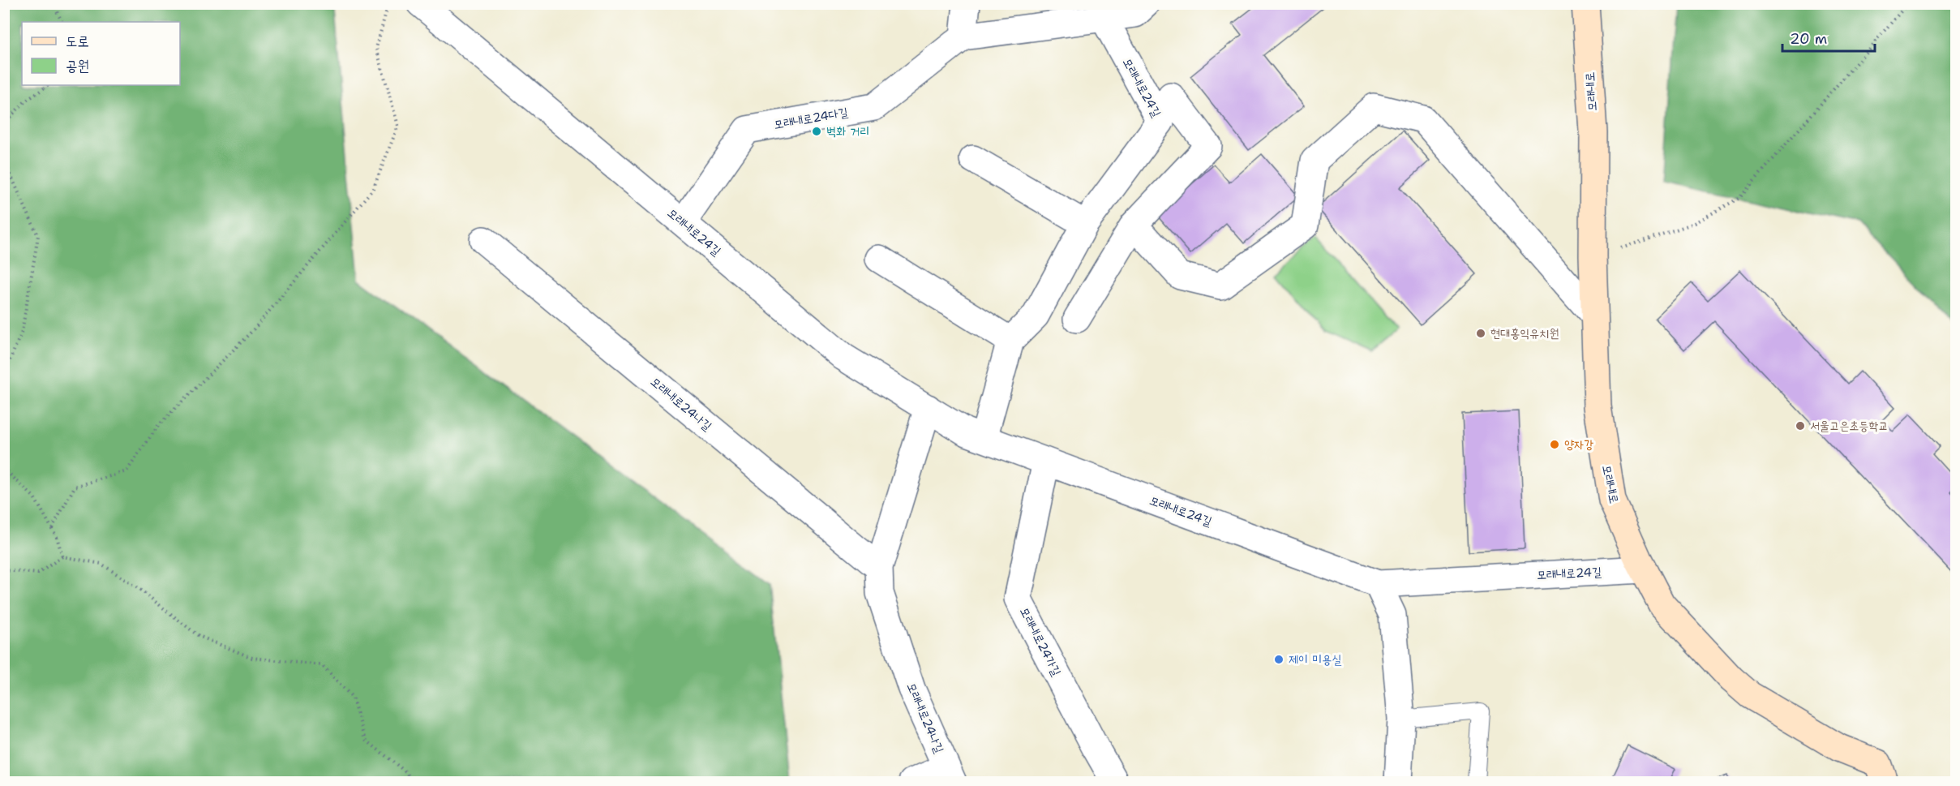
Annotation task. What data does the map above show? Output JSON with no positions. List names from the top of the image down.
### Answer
{
  "streets": {
    "main road": ["모래내로"],
    "street": [
      "모래내로24길",
      "모래내로24다길",
      "모래내로24나길",
      "모래내로24가길"
    ]
  },
  "crossings": [
    ["모래내로24길", "모래내로"],
    ["모래내로24길", "모래내로24다길"],
    ["모래내로24길", "모래내로24나길"],
    ["모래내로24길", "모래내로24가길"]
  ],
  "places": [
    "벽화 거리",
    "현대홍익유치원",
    "서울고은초등학교",
    "양자강",
    "제이 미용실"
  ],
  "legend": ["도로", "공원"],
  "scale_bar": "20 m"
}
